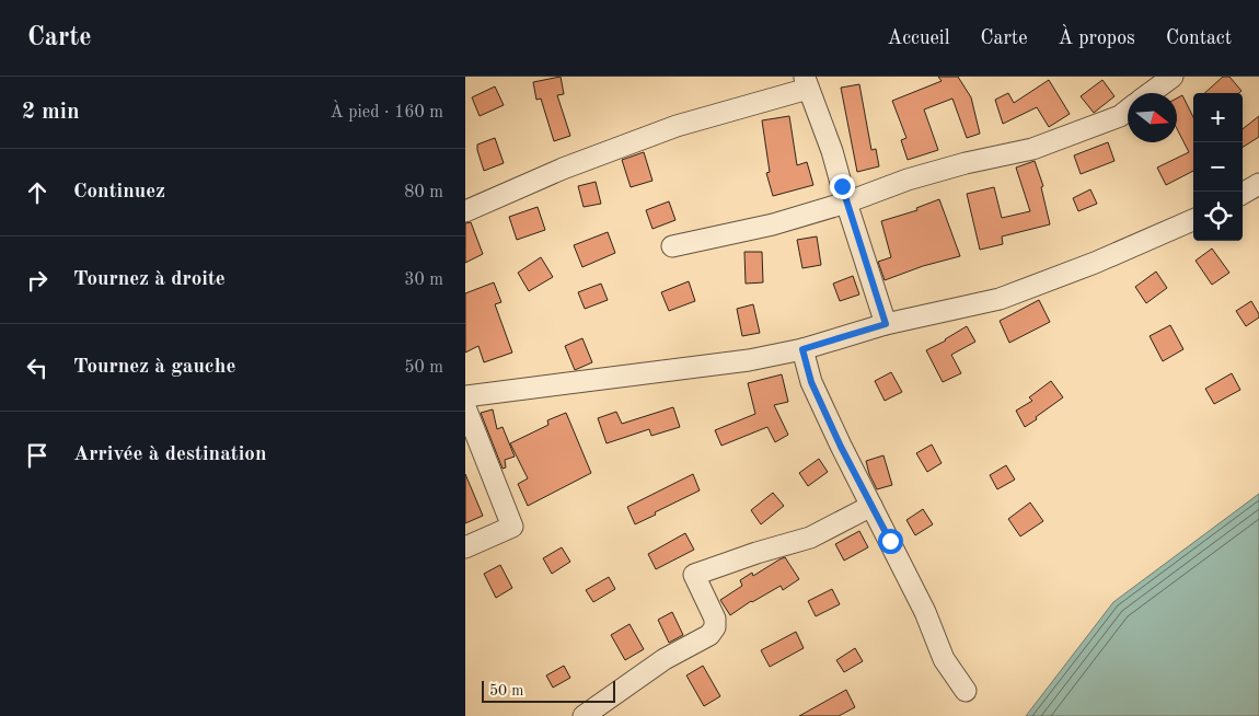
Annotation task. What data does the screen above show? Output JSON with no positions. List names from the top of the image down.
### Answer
{
  "scale_bar": "50 m",
  "north": "right",
  "page": {
    "header": "Carte",
    "nav": [
      "Accueil",
      "Carte",
      "À propos",
      "Contact"
    ],
    "heading": ["2 min", "À pied · 160 m"],
    "map_buttons": ["+", "−"],
    "list": [
      ["Continuez", "80 m"],
      ["Tournez à droite", "30 m"],
      ["Tournez à gauche", "50 m"],
      "Arrivée à destination"
    ],
    "scale": "50 m"
  }
}
